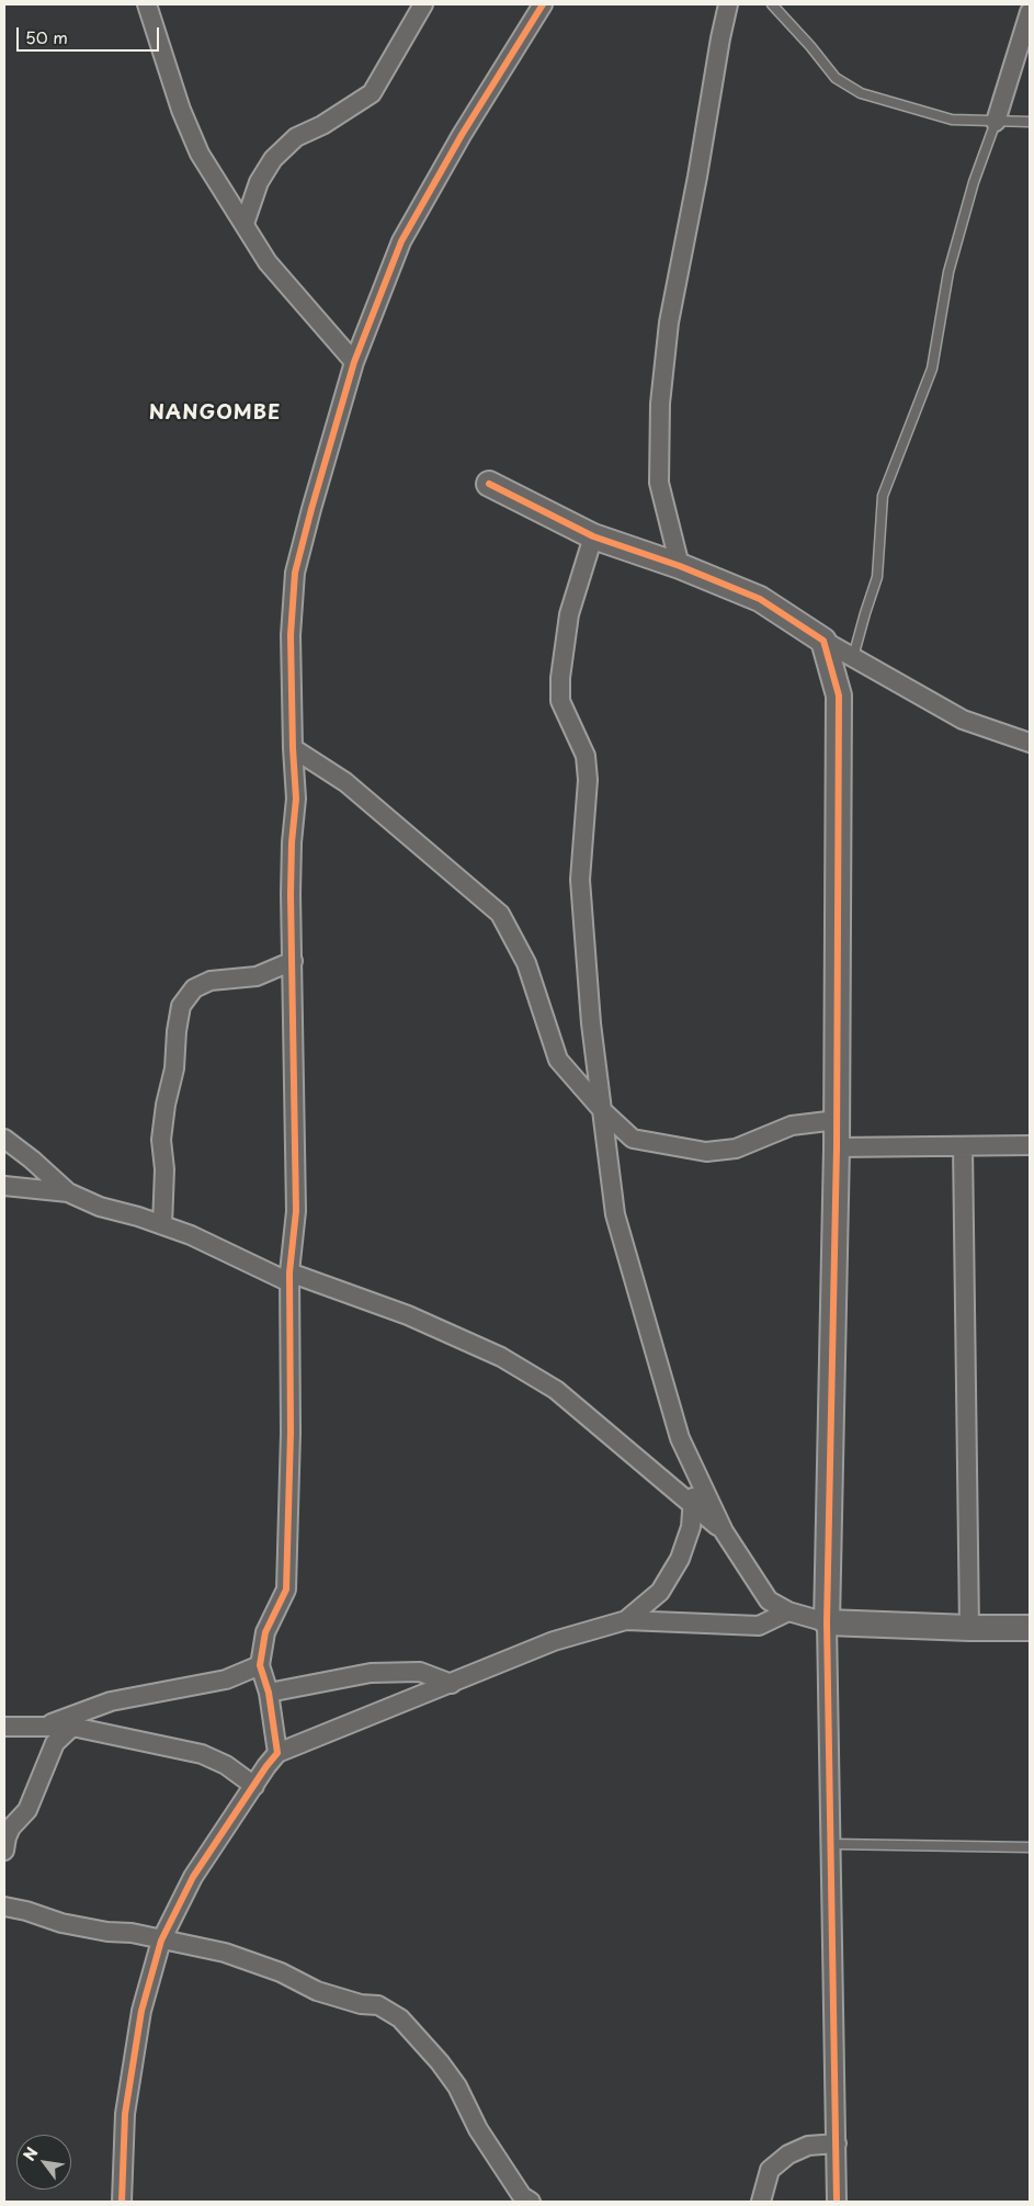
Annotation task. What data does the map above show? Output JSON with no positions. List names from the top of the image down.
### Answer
{
  "districts": ["NANGOMBE"],
  "scale_bar": "50 m",
  "north": "top left"
}
